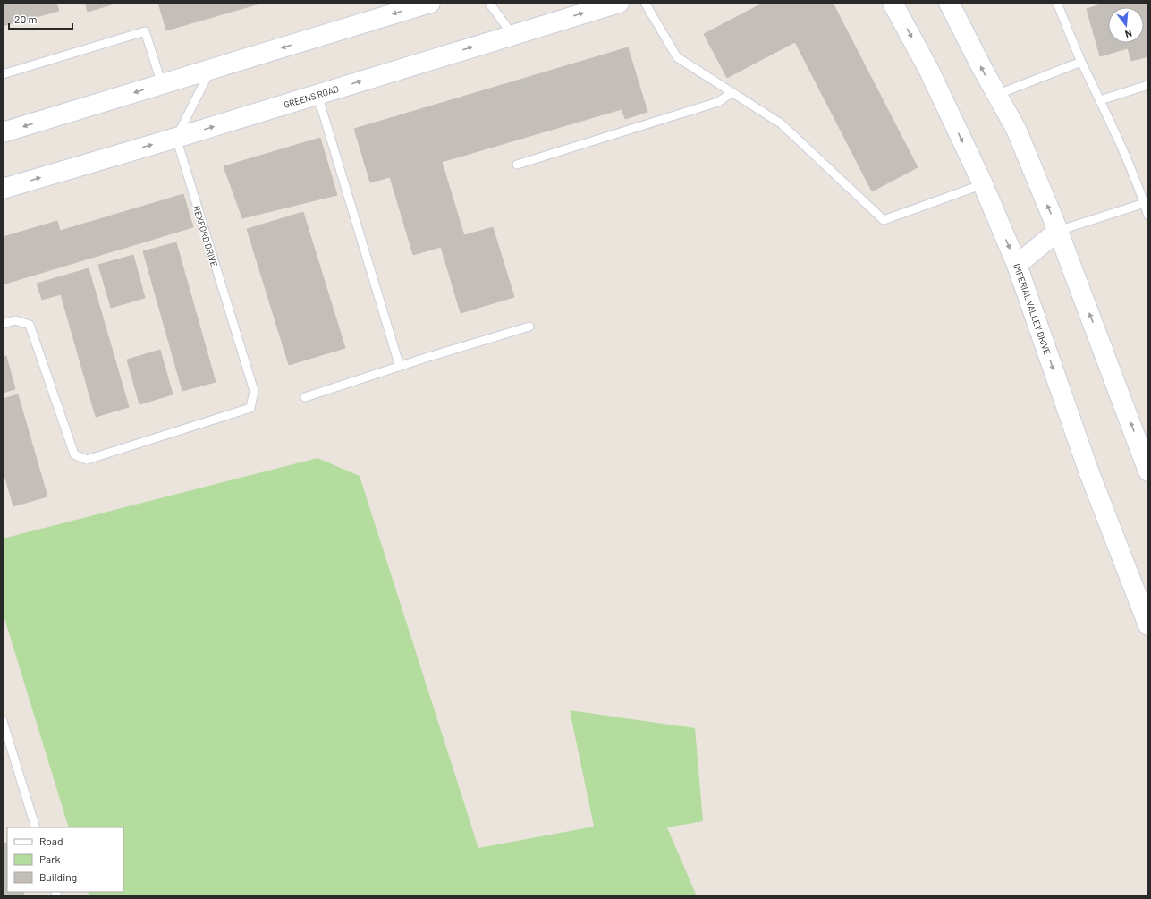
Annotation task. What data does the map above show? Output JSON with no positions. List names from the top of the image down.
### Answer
{
  "streets": {
    "main road": ["GREENS ROAD", "IMPERIAL VALLEY DRIVE"],
    "lane": ["REXFORD DRIVE"]
  },
  "crossings": [
    ["GREENS ROAD", "REXFORD DRIVE"]
  ],
  "legend": ["Road", "Park", "Building"],
  "scale_bar": "20 m",
  "north": "bottom"
}
